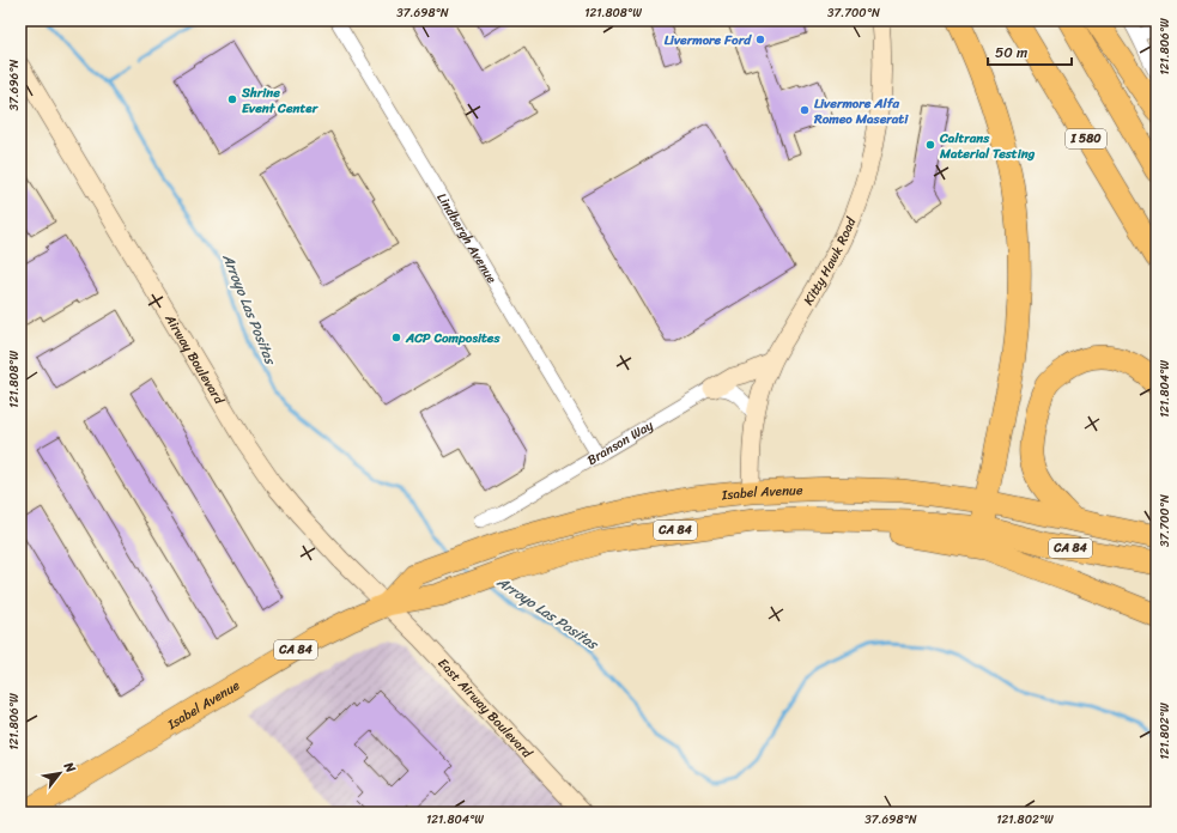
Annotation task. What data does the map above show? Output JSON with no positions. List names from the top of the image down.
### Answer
{
  "streets": {
    "highway": ["I 580", "Isabel Avenue", "CA 84"],
    "main road": ["Kitty Hawk Road", "Airway Boulevard", "East Airway Boulevard"],
    "street": ["Lindbergh Avenue", "Branson Way"]
  },
  "crossings": [
    ["Lindbergh Avenue", "Branson Way"],
    ["Kitty Hawk Road", "Isabel Avenue"],
    ["Airway Boulevard", "Isabel Avenue"],
    ["Airway Boulevard", "East Airway Boulevard"],
    ["Isabel Avenue", "East Airway Boulevard"]
  ],
  "water": ["Arroyo Las Positas"],
  "places": [
    "Livermore Ford",
    "Shrine Event Center",
    "Livermore Alfa Romeo Maserati",
    "Caltrans Material Testing",
    "ACP Composites"
  ],
  "scale_bar": "50 m",
  "north": "top right",
  "coordinates": [
    "37.698°N",
    "121.808°W",
    "37.700°N",
    "121.806°W",
    "37.696°N",
    "121.804°W",
    "121.802°W"
  ]
}
